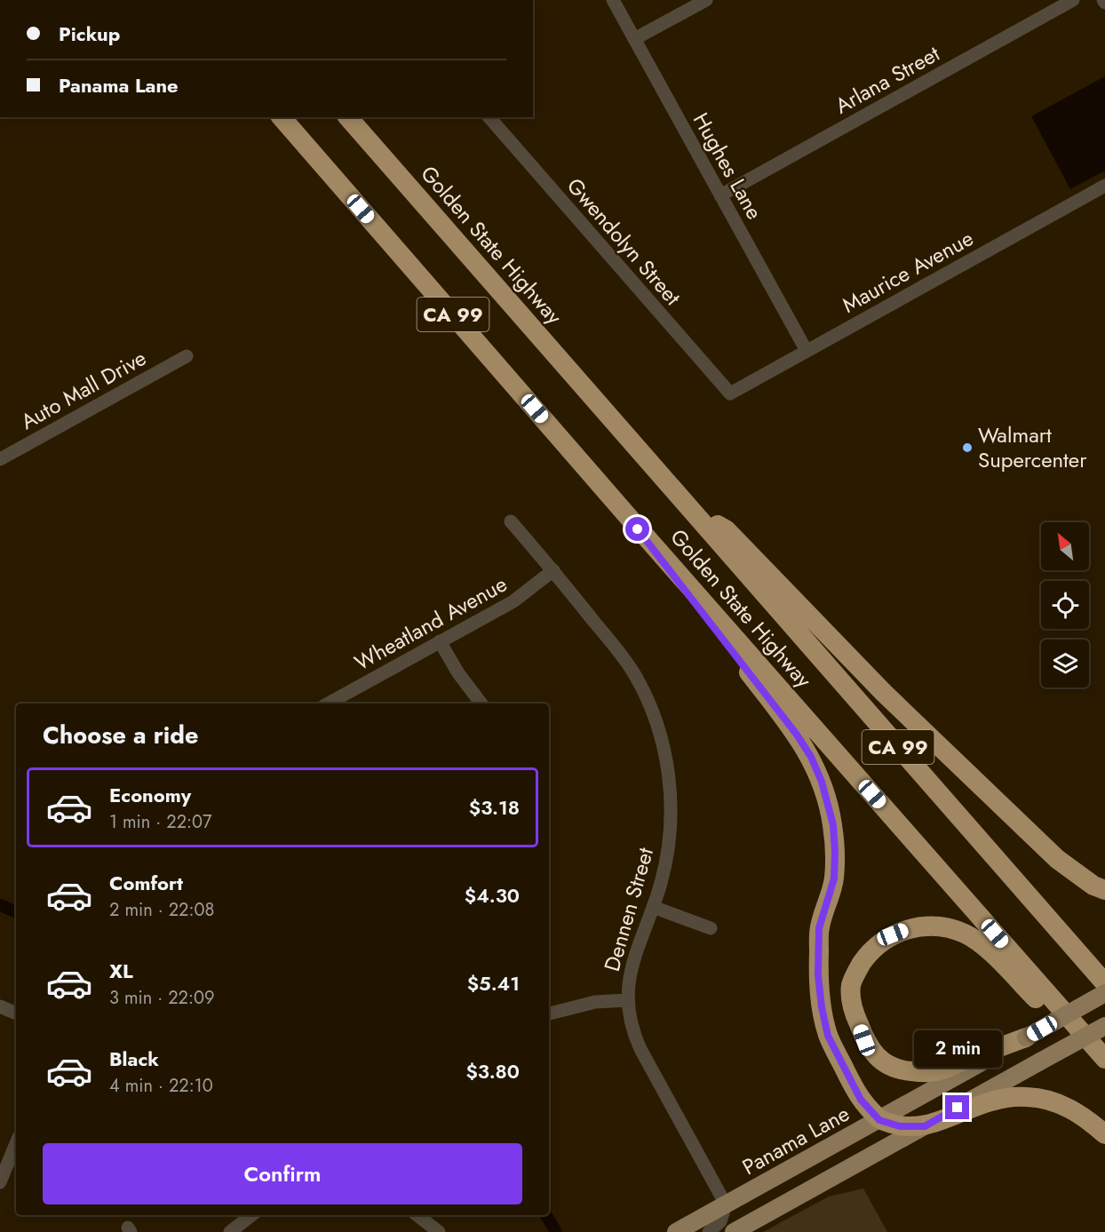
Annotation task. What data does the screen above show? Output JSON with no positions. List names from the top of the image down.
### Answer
{
  "streets": {
    "highway": ["Golden State Highway", "CA 99"],
    "main road": ["Panama Lane"],
    "street": [
      "Arlana Street",
      "Hughes Lane",
      "Gwendolyn Street",
      "Maurice Avenue",
      "Auto Mall Drive",
      "Wheatland Avenue",
      "Dennen Street"
    ]
  },
  "crossings": [
    ["Arlana Street", "Hughes Lane"],
    ["Hughes Lane", "Maurice Avenue"],
    ["Gwendolyn Street", "Maurice Avenue"],
    ["Wheatland Avenue", "Dennen Street"],
    ["Dennen Street", "Panama Lane"]
  ],
  "places": ["Walmart Supercenter"],
  "north": "top left",
  "page": {
    "banner": ["Pickup", "Panama Lane"],
    "heading": "Choose a ride",
    "list": [
      {
        "name": "Economy",
        "note": "1 min · 22:07",
        "value": "$3.18"
      },
      {
        "name": "Comfort",
        "note": "2 min · 22:08",
        "value": "$4.30"
      },
      {
        "name": "XL",
        "note": "3 min · 22:09",
        "value": "$5.41"
      },
      {
        "name": "Black",
        "note": "4 min · 22:10",
        "value": "$3.80"
      }
    ],
    "bubble": "2 min",
    "buttons": "Confirm"
  }
}
